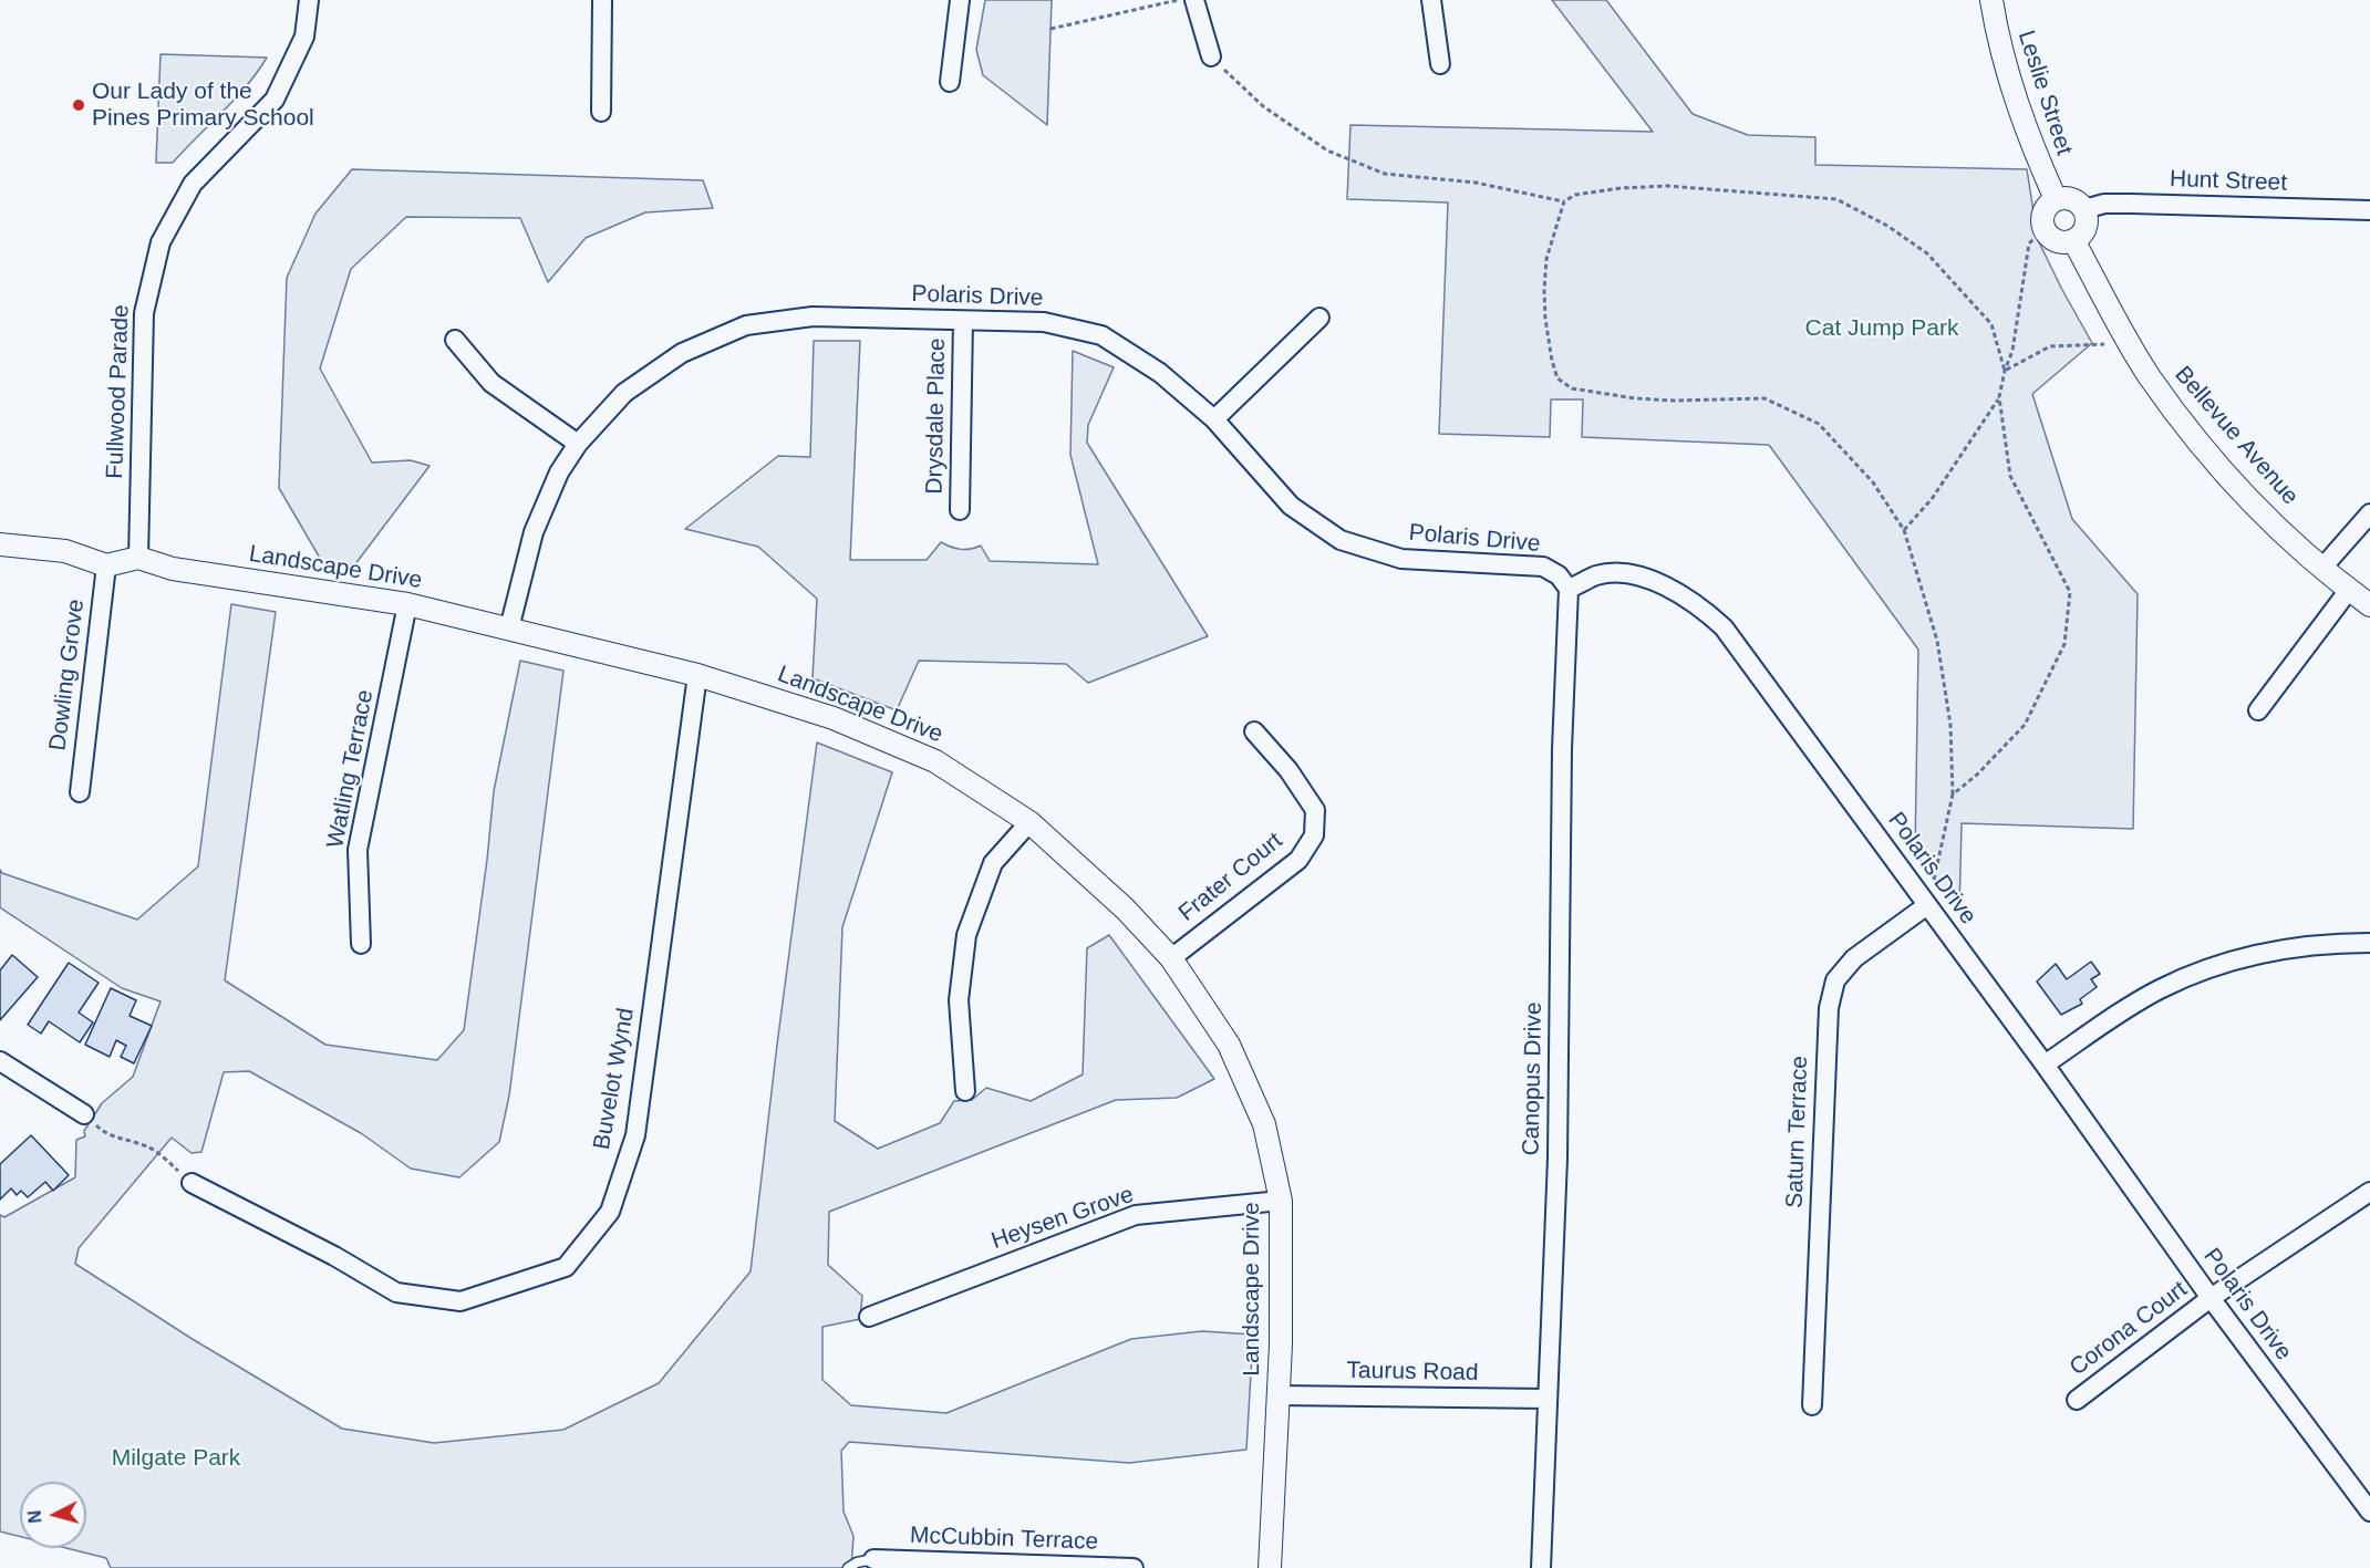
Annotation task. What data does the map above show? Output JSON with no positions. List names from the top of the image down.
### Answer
{
  "streets": {
    "street": [
      "Leslie Street",
      "Hunt Street",
      "Polaris Drive",
      "Fullwood Parade",
      "Drysdale Place",
      "Bellevue Avenue",
      "Landscape Drive",
      "Dowling Grove",
      "Watling Terrace",
      "Frater Court",
      "Buvelot Wynd",
      "Canopus Drive",
      "Saturn Terrace",
      "Heysen Grove",
      "Corona Court",
      "Taurus Road",
      "McCubbin Terrace"
    ]
  },
  "crossings": [
    ["Leslie Street", "Hunt Street"],
    ["Leslie Street", "Bellevue Avenue"],
    ["Hunt Street", "Bellevue Avenue"],
    ["Polaris Drive", "Drysdale Place"],
    ["Polaris Drive", "Landscape Drive"],
    ["Polaris Drive", "Canopus Drive"],
    ["Polaris Drive", "Saturn Terrace"],
    ["Polaris Drive", "Corona Court"],
    ["Fullwood Parade", "Landscape Drive"],
    ["Landscape Drive", "Dowling Grove"],
    ["Landscape Drive", "Watling Terrace"],
    ["Landscape Drive", "Frater Court"],
    ["Landscape Drive", "Buvelot Wynd"],
    ["Landscape Drive", "Heysen Grove"],
    ["Landscape Drive", "Taurus Road"],
    ["Canopus Drive", "Taurus Road"]
  ],
  "parks": ["Cat Jump Park", "Milgate Park"],
  "places": ["Our Lady of the Pines Primary School"],
  "north": "left"
}
